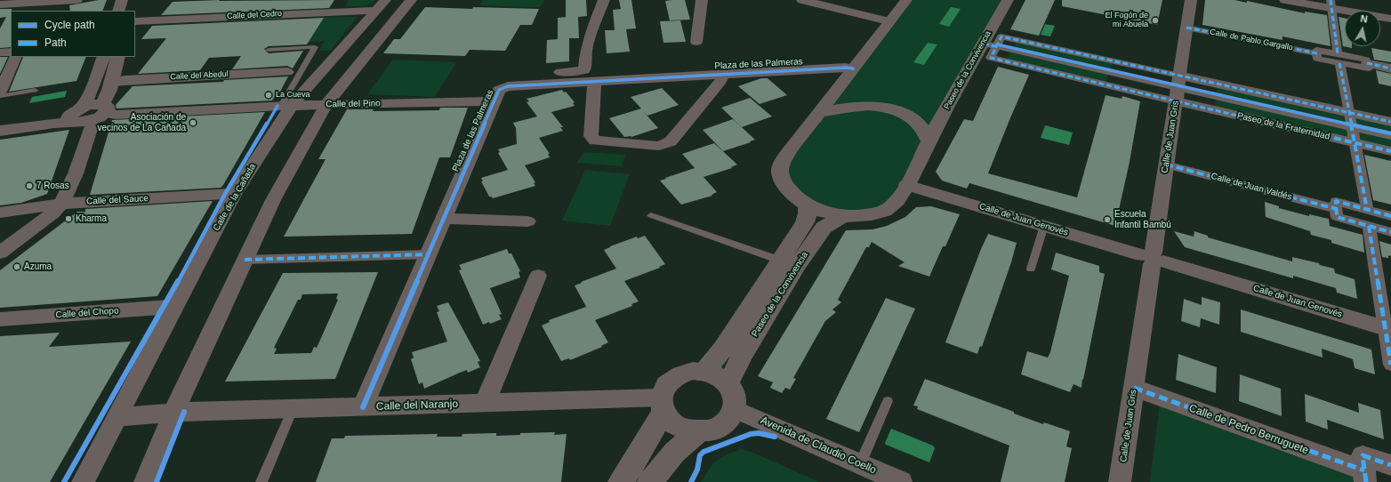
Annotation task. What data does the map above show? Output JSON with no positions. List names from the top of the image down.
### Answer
{
  "streets": {
    "street": [
      "Calle del Cedro",
      "Calle de Pablo Gargallo",
      "Plaza de las Palmeras",
      "Paseo de la Convivencia",
      "Calle del Abedul",
      "Calle del Pino",
      "Paseo de la Fraternidad",
      "Calle de Juan Gris",
      "Calle de Juan Valdés",
      "Calle de la Cañada",
      "Calle del Sauce",
      "Calle de Juan Genovés",
      "Calle del Chopo",
      "Calle del Naranjo",
      "Calle de Pedro Berruguete",
      "Avenida de Claudio Coello"
    ]
  },
  "crossings": [
    ["Calle del Cedro", "Calle de la Cañada"],
    ["Calle de Pablo Gargallo", "Calle de Juan Gris"],
    ["Plaza de las Palmeras", "Paseo de la Convivencia"],
    ["Plaza de las Palmeras", "Calle del Pino"],
    ["Plaza de las Palmeras", "Calle del Naranjo"],
    ["Paseo de la Convivencia", "Paseo de la Fraternidad"],
    ["Paseo de la Convivencia", "Calle de Juan Genovés"],
    ["Paseo de la Convivencia", "Calle del Naranjo"],
    ["Paseo de la Convivencia", "Avenida de Claudio Coello"],
    ["Calle del Pino", "Calle de la Cañada"],
    ["Paseo de la Fraternidad", "Calle de Juan Gris"],
    ["Calle de Juan Gris", "Calle de Juan Valdés"],
    ["Calle de Juan Gris", "Calle de Juan Genovés"],
    ["Calle de Juan Gris", "Calle de Pedro Berruguete"],
    ["Calle de la Cañada", "Calle del Sauce"],
    ["Calle de la Cañada", "Calle del Chopo"],
    ["Calle del Naranjo", "Avenida de Claudio Coello"]
  ],
  "places": [
    "El Fogón de mi Abuela",
    "La Cueva",
    "Asociación de vecinos de La Cañada",
    "7 Rosas",
    "Kharma",
    "Escuela Infantil Bambú",
    "Azuma"
  ],
  "legend": ["Cycle path", "Path"],
  "north": "top"
}
